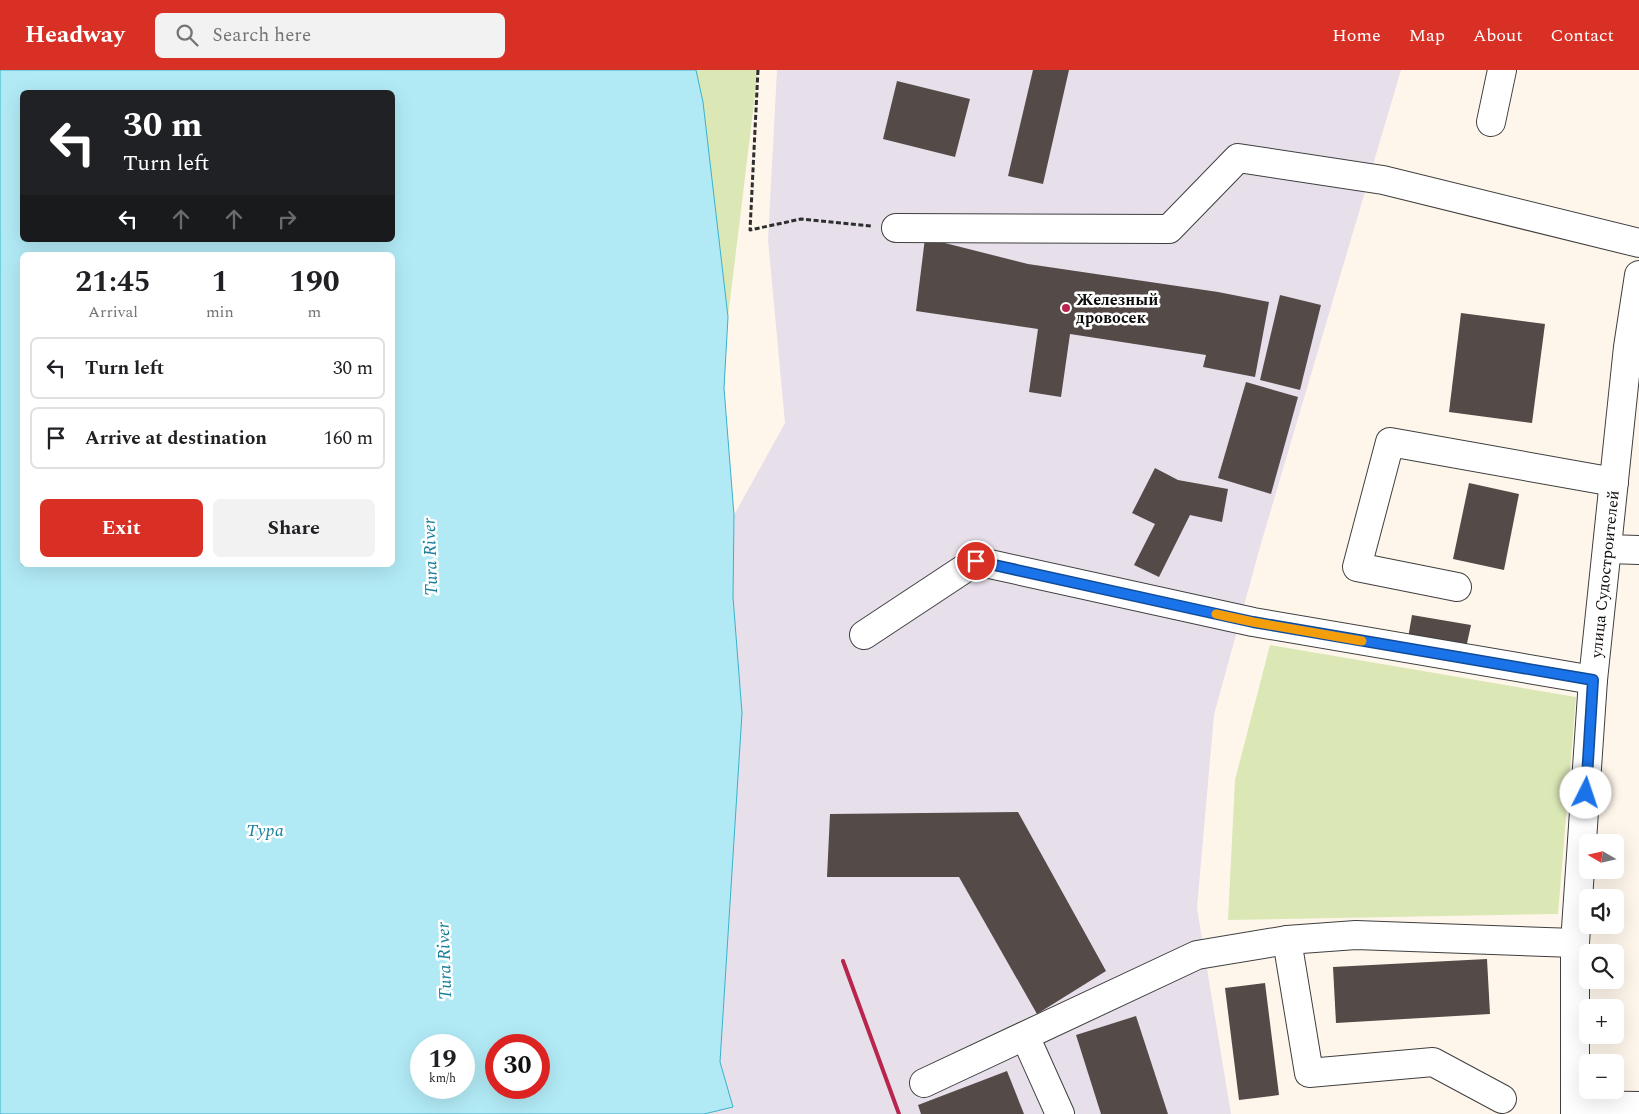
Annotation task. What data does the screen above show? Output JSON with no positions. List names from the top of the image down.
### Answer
{
  "streets": {
    "street": ["улица Судостроителей"]
  },
  "water": ["Tura River", "Тура"],
  "places": ["Железный дровосек"],
  "north": "left",
  "page": {
    "header": "Headway",
    "search": "Search here",
    "nav": [
      "Home",
      "Map",
      "About",
      "Contact"
    ],
    "turn": ["30 m", "Turn left"],
    "eta": [
      "21:45",
      "Arrival",
      "1",
      "min",
      "190",
      "m"
    ],
    "list": [
      {
        "name": "Turn left",
        "value": "30 m"
      },
      {
        "name": "Arrive at destination",
        "value": "160 m"
      }
    ],
    "buttons": ["Exit", "Share"],
    "map_buttons": ["+", "−"],
    "speed": "19 km/h",
    "limit": "30"
  }
}
